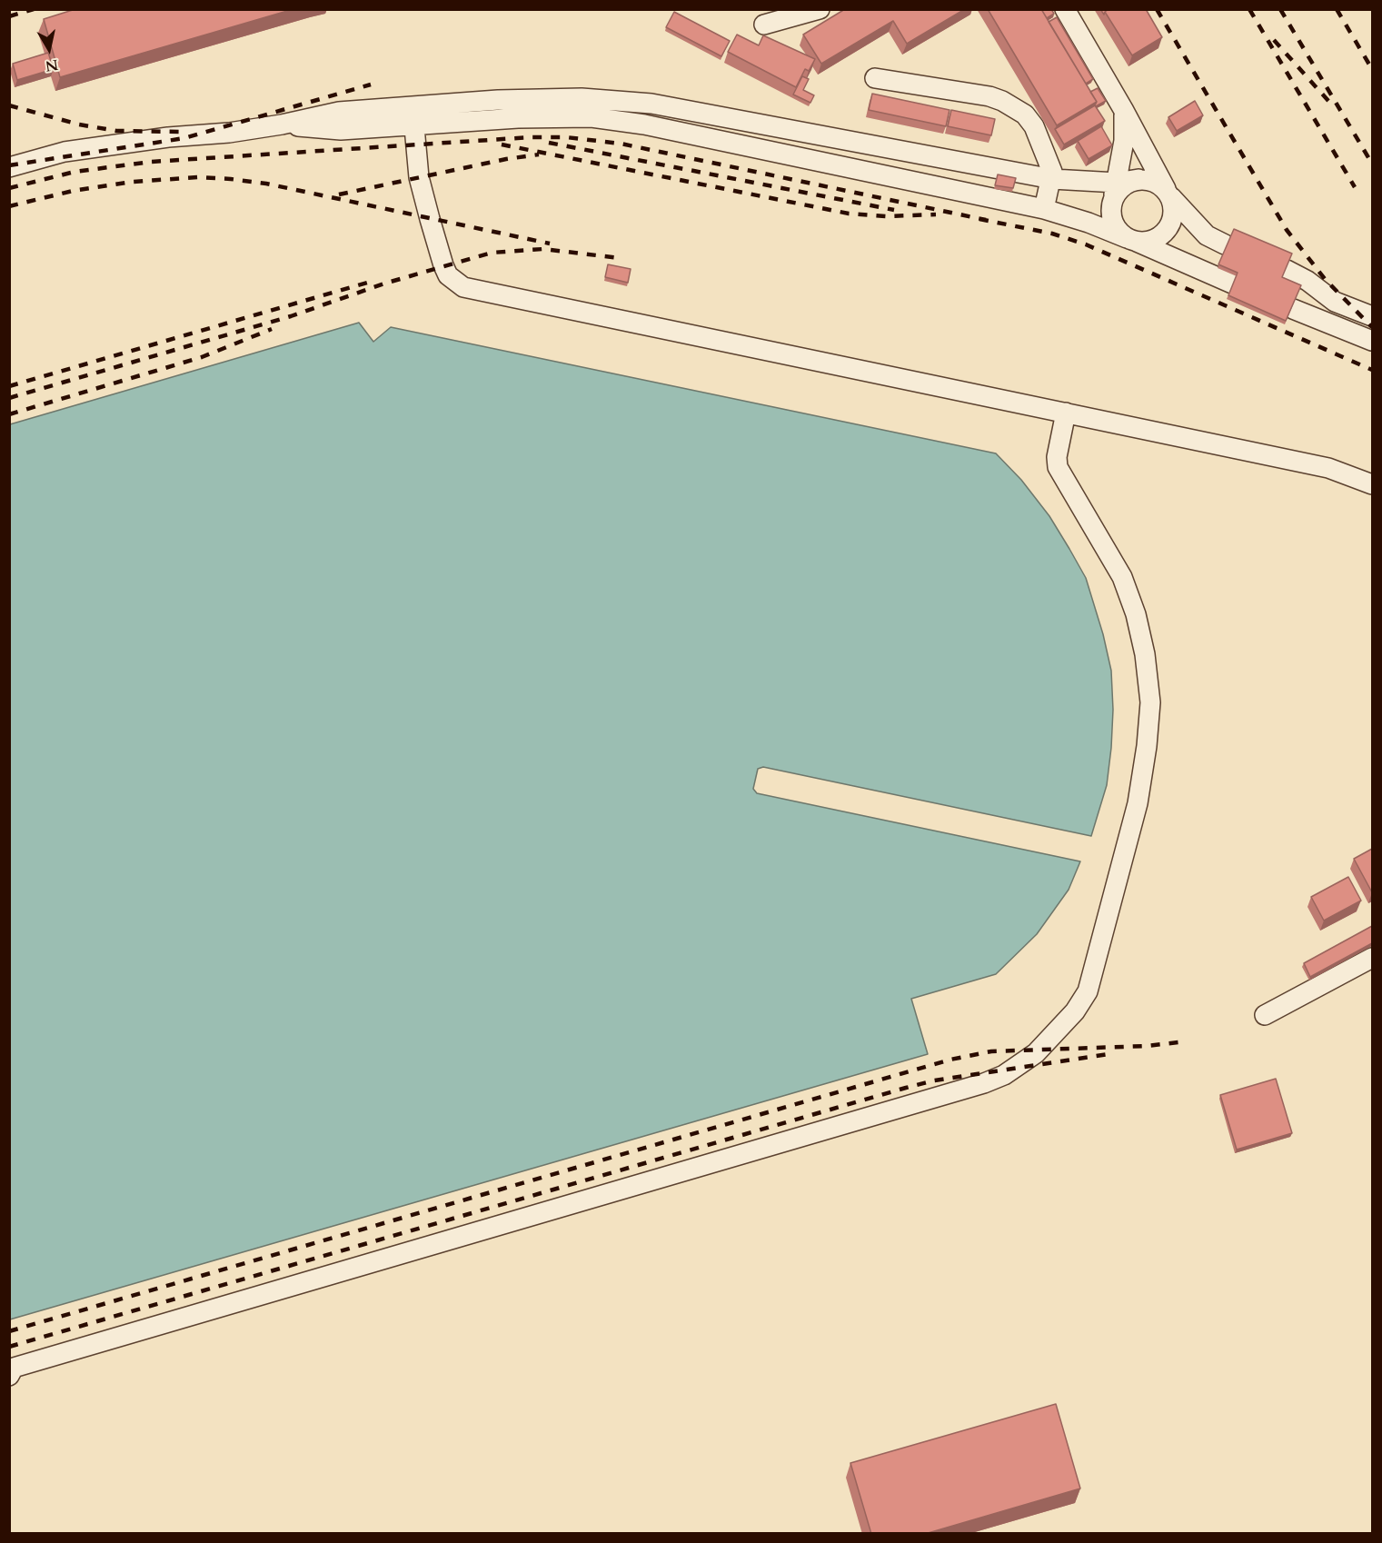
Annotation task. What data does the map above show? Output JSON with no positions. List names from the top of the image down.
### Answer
{
  "north": "bottom"
}
